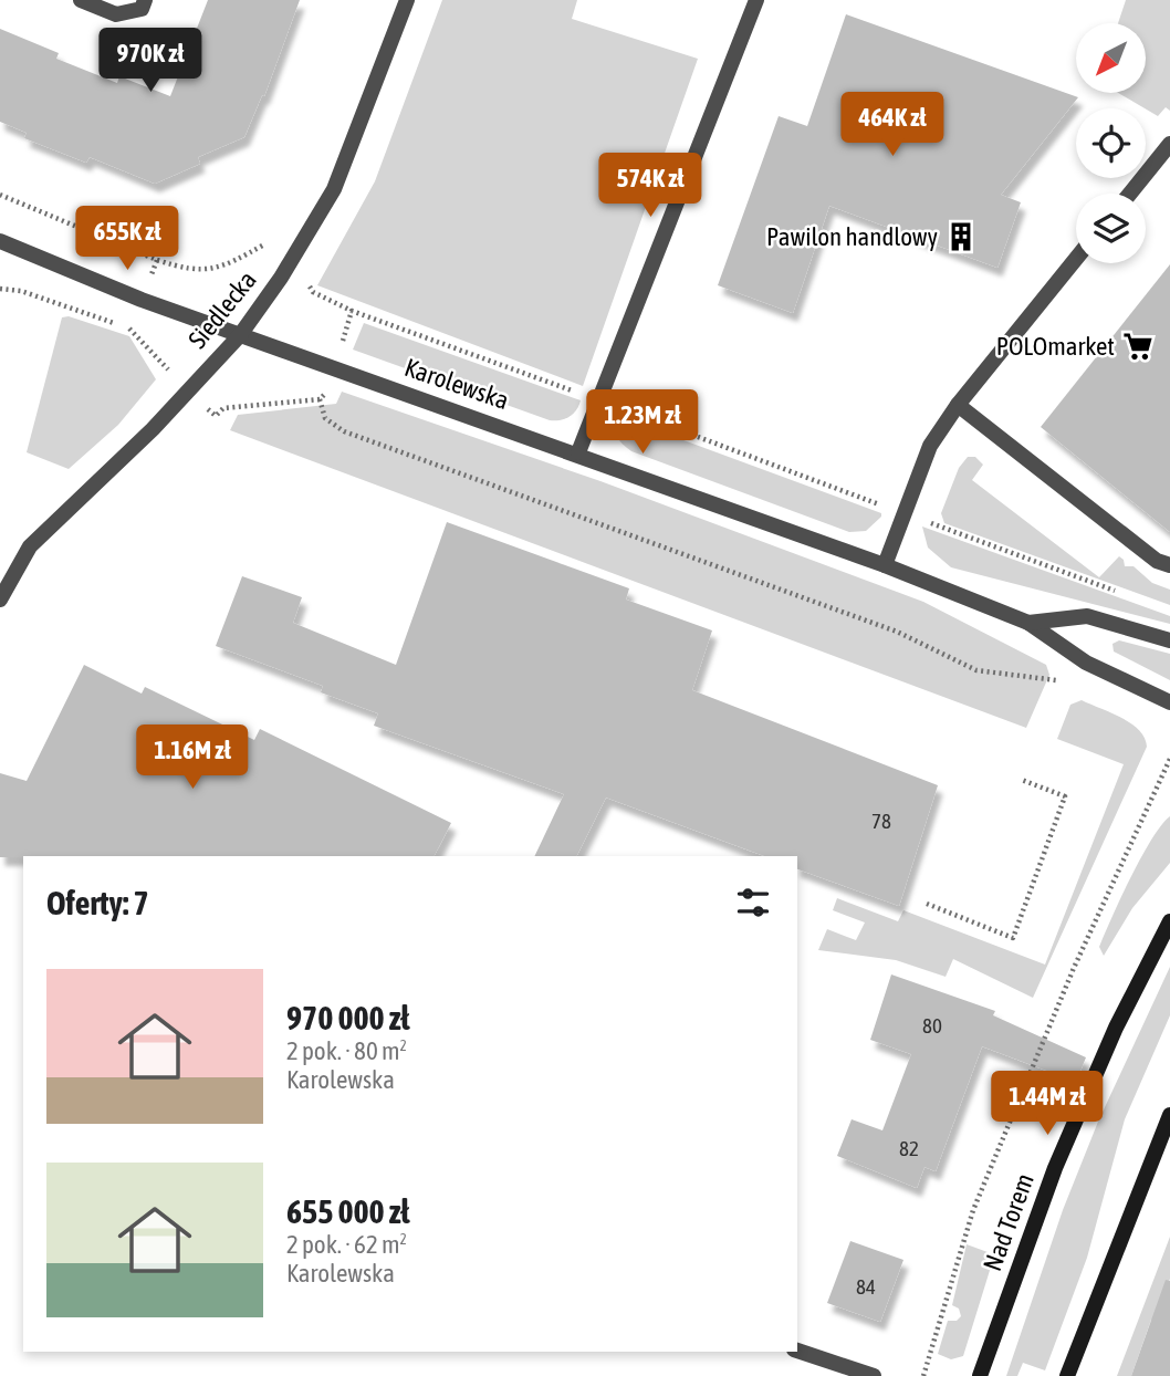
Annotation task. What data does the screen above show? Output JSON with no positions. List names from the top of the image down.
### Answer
{
  "streets": {
    "main road": ["Nad Torem"],
    "street": ["Siedlecka", "Karolewska"]
  },
  "crossings": [
    ["Siedlecka", "Karolewska"]
  ],
  "places": {
    "building": ["Pawilon handlowy"],
    "supermarket": ["POLOmarket"]
  },
  "house_numbers": [
    "78",
    "80",
    "82",
    "84"
  ],
  "north": "bottom left",
  "page": {
    "price": [
      "970K zł",
      "464K zł",
      "574K zł",
      "655K zł",
      "1.23M zł",
      "1.16M zł",
      "1.44M zł"
    ],
    "heading": "Oferty: 7",
    "list": [
      {
        "name": "970 000 zł",
        "note": "2 pok. · 80 m² · Karolewska"
      },
      {
        "name": "655 000 zł",
        "note": "2 pok. · 62 m² · Karolewska"
      }
    ]
  }
}
